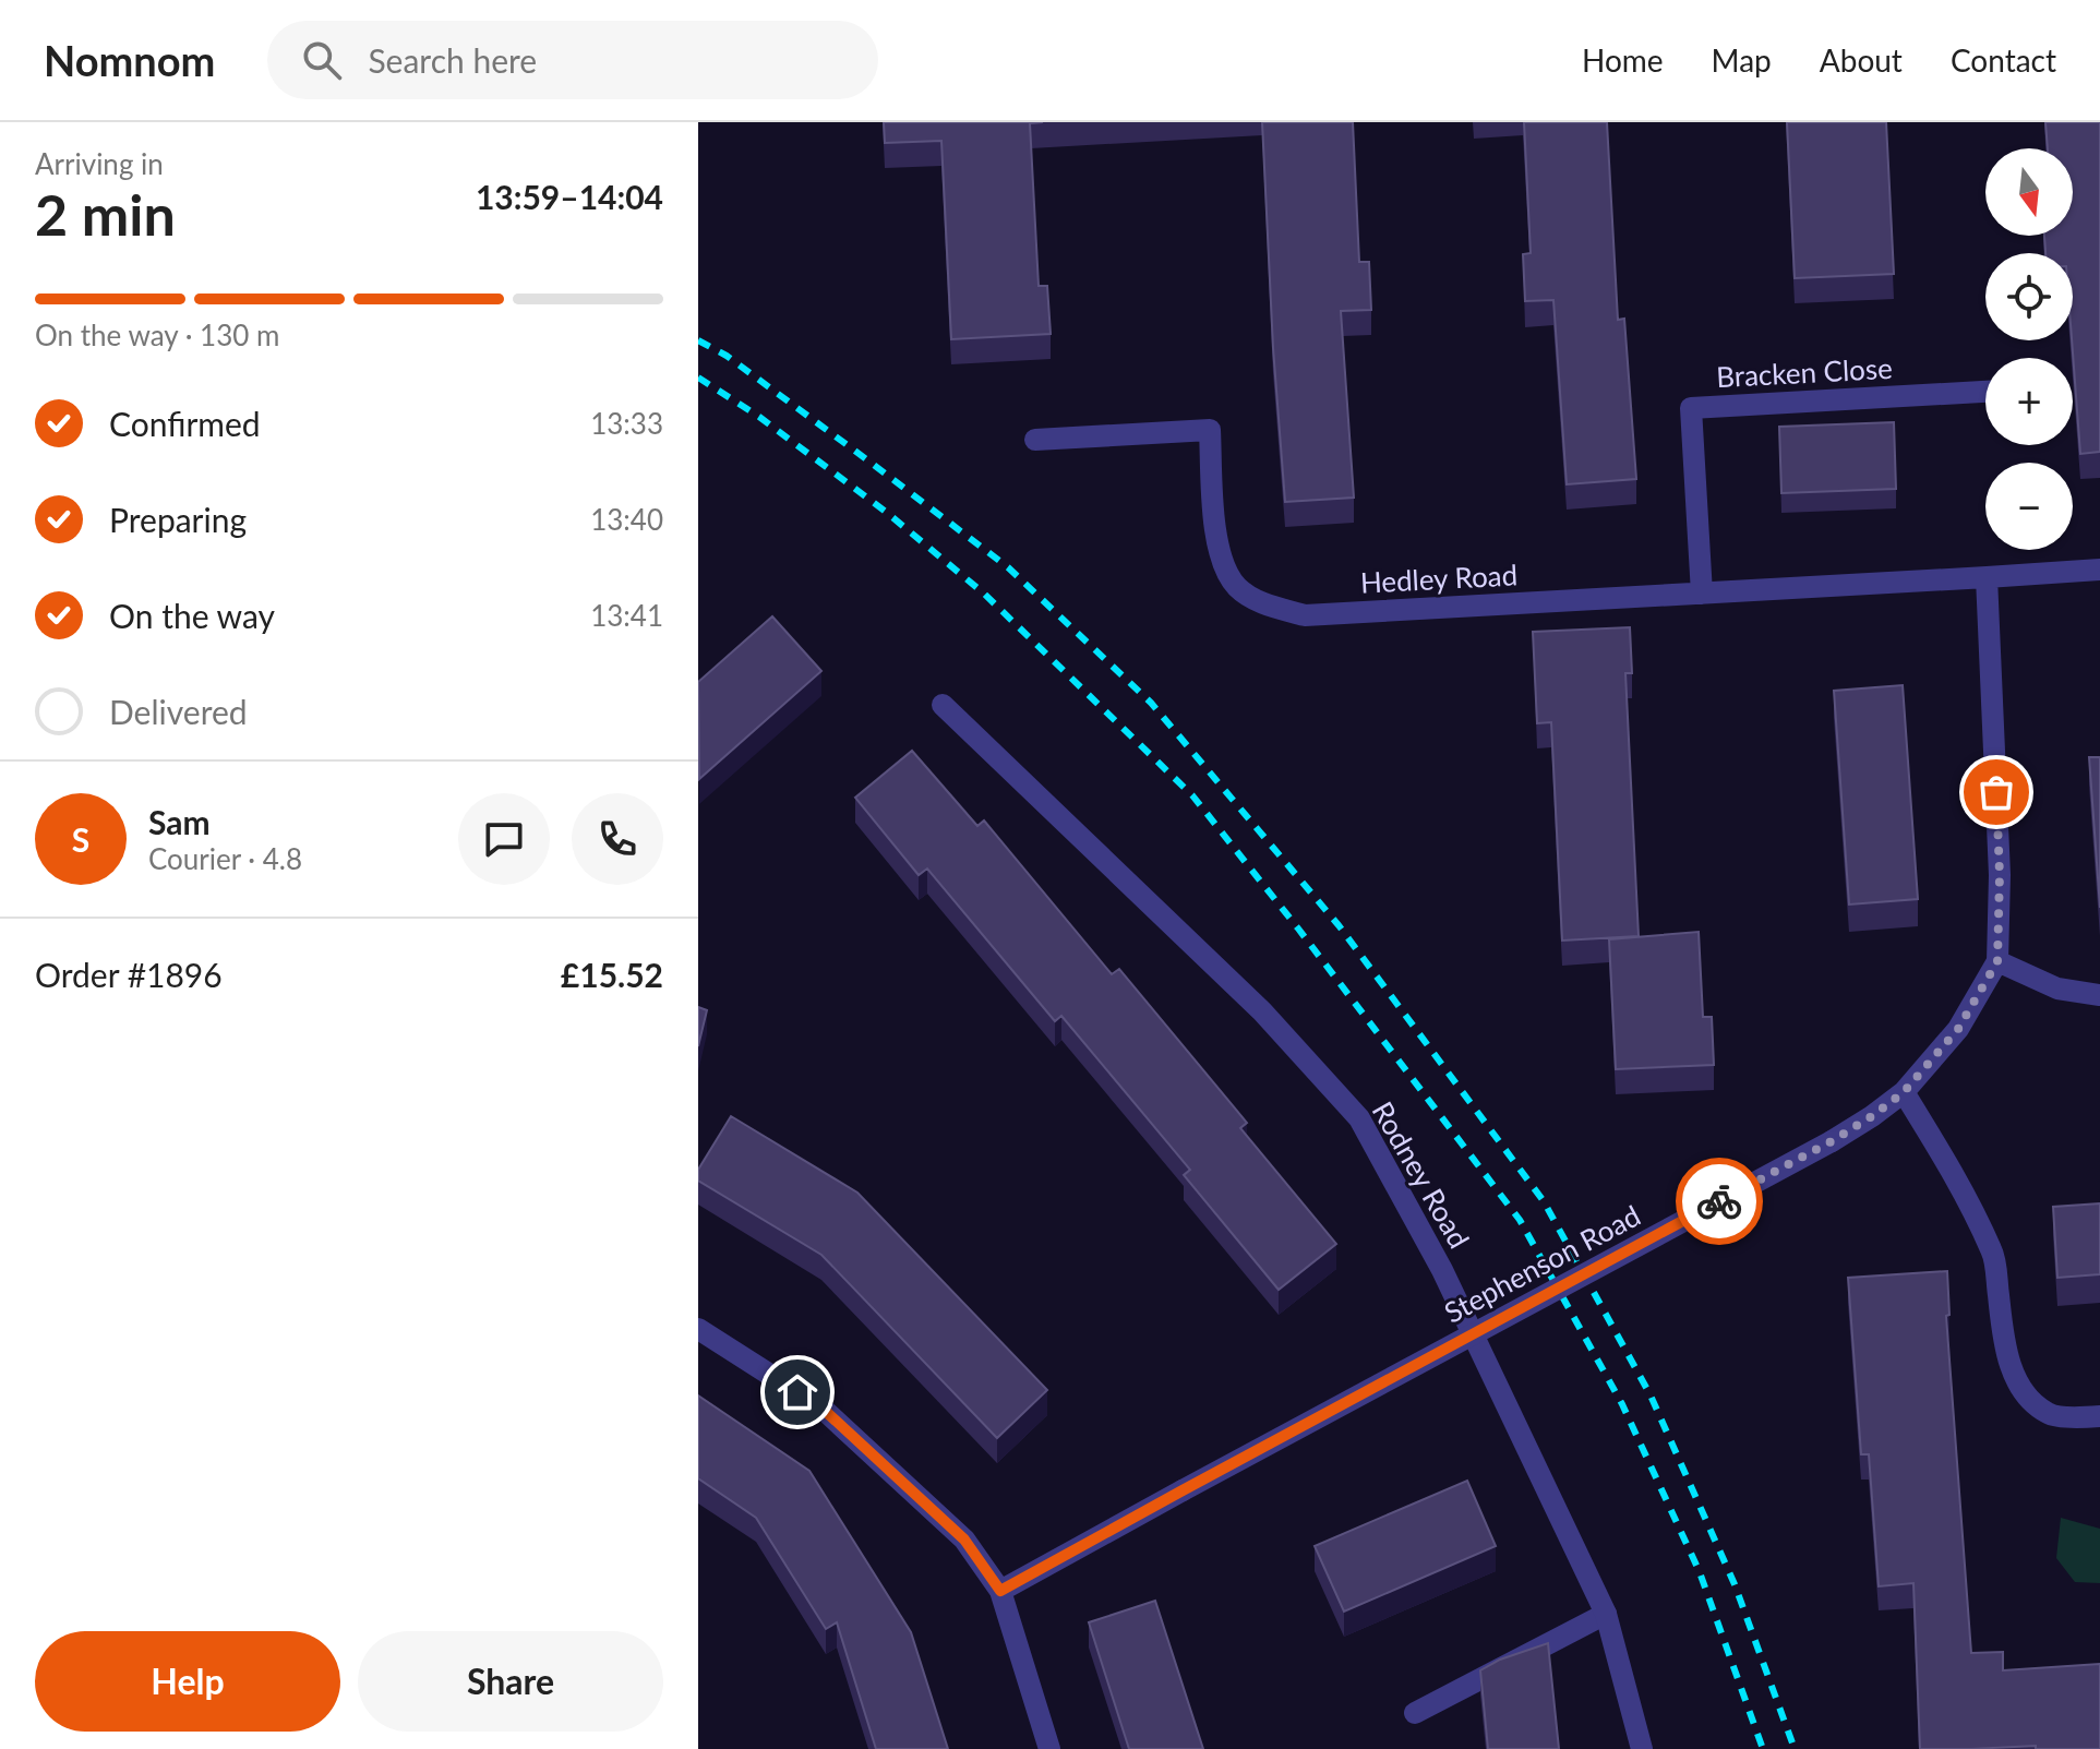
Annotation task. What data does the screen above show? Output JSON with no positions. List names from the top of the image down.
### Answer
{
  "streets": {
    "street": [
      "Bracken Close",
      "Hedley Road",
      "Rodney Road",
      "Stephenson Road"
    ]
  },
  "crossings": [
    ["Bracken Close", "Hedley Road"],
    ["Hedley Road", "Stephenson Road"]
  ],
  "north": "bottom",
  "page": {
    "header": "Nomnom",
    "search": "Search here",
    "nav": [
      "Home",
      "Map",
      "About",
      "Contact"
    ],
    "heading": ["2 min", "Arriving in", "13:59–14:04"],
    "panel": [
      "Sam",
      "Courier · 4.8",
      "Order #1896",
      "£15.52"
    ],
    "map_buttons": ["+", "−"],
    "bar": "On the way · 130 m",
    "list": [
      ["Confirmed", "13:33"],
      ["Preparing", "13:40"],
      ["On the way", "13:41"],
      "Delivered"
    ],
    "round": "S",
    "buttons": ["Help", "Share"]
  }
}
